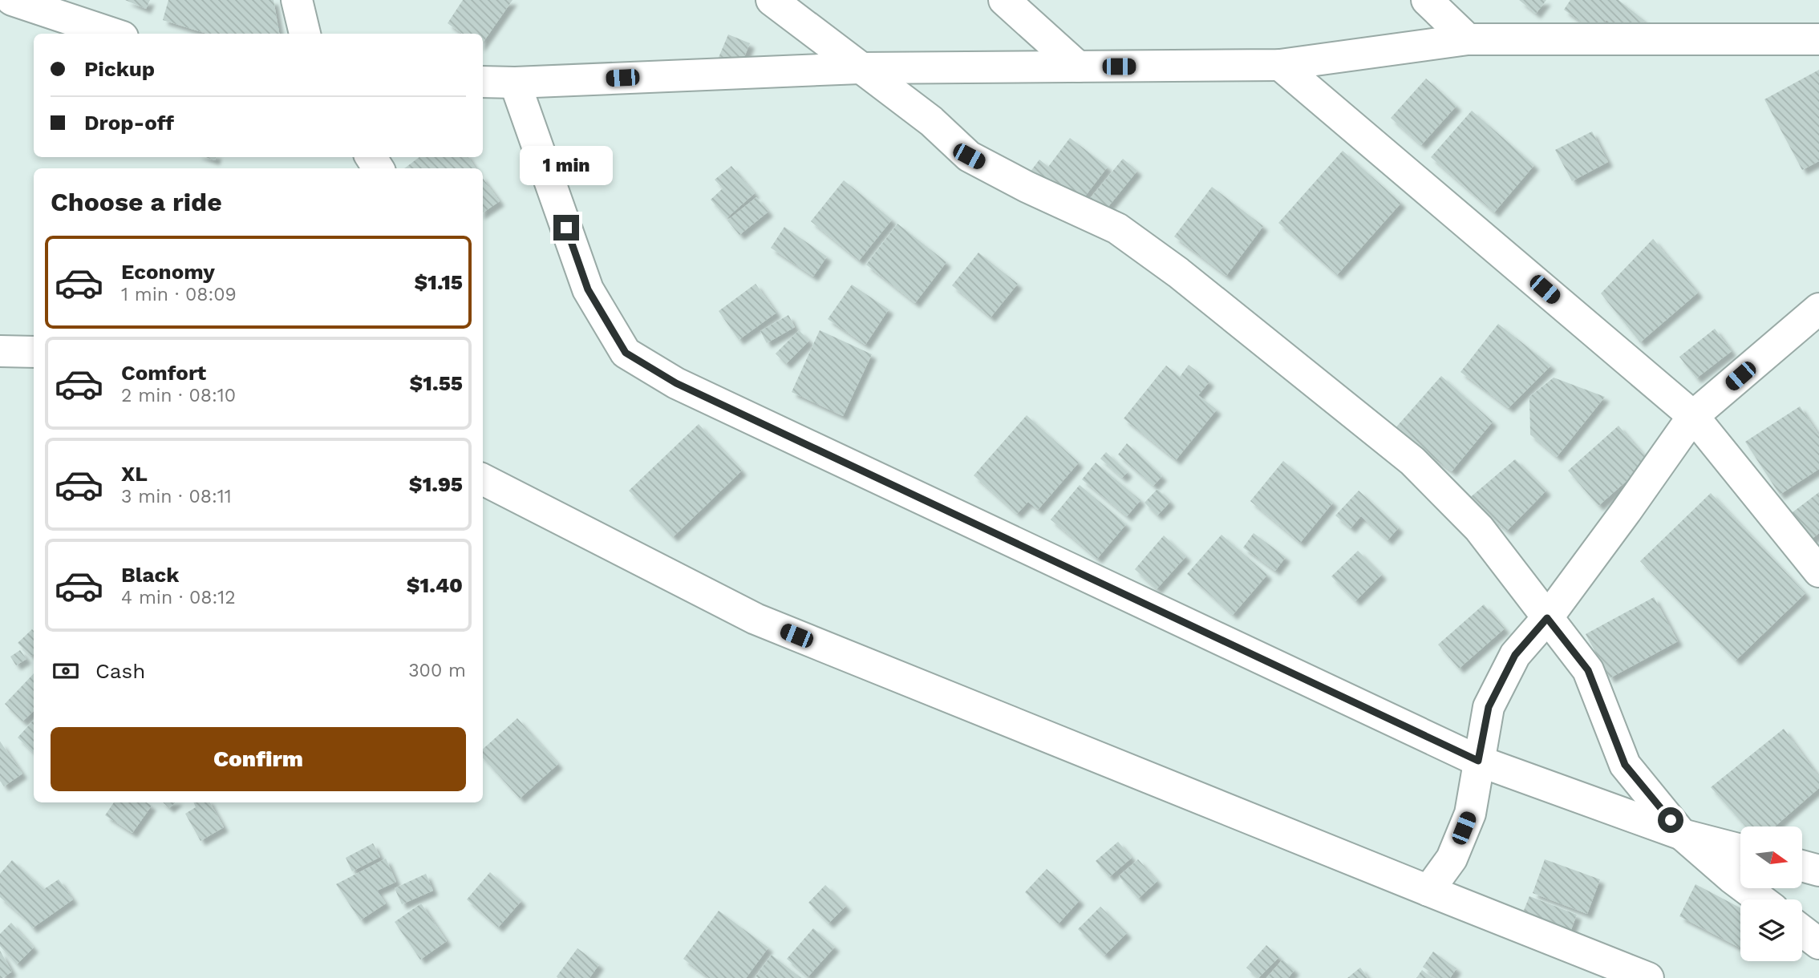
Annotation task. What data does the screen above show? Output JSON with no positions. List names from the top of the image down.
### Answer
{
  "north": "right",
  "page": {
    "banner": ["Pickup", "Drop-off"],
    "bubble": "1 min",
    "heading": "Choose a ride",
    "list": [
      {
        "name": "Economy",
        "note": "1 min · 08:09",
        "value": "$1.15"
      },
      {
        "name": "Comfort",
        "note": "2 min · 08:10",
        "value": "$1.55"
      },
      {
        "name": "XL",
        "note": "3 min · 08:11",
        "value": "$1.95"
      },
      {
        "name": "Black",
        "note": "4 min · 08:12",
        "value": "$1.40"
      }
    ],
    "pay": ["Cash", "300 m"],
    "buttons": "Confirm"
  }
}
